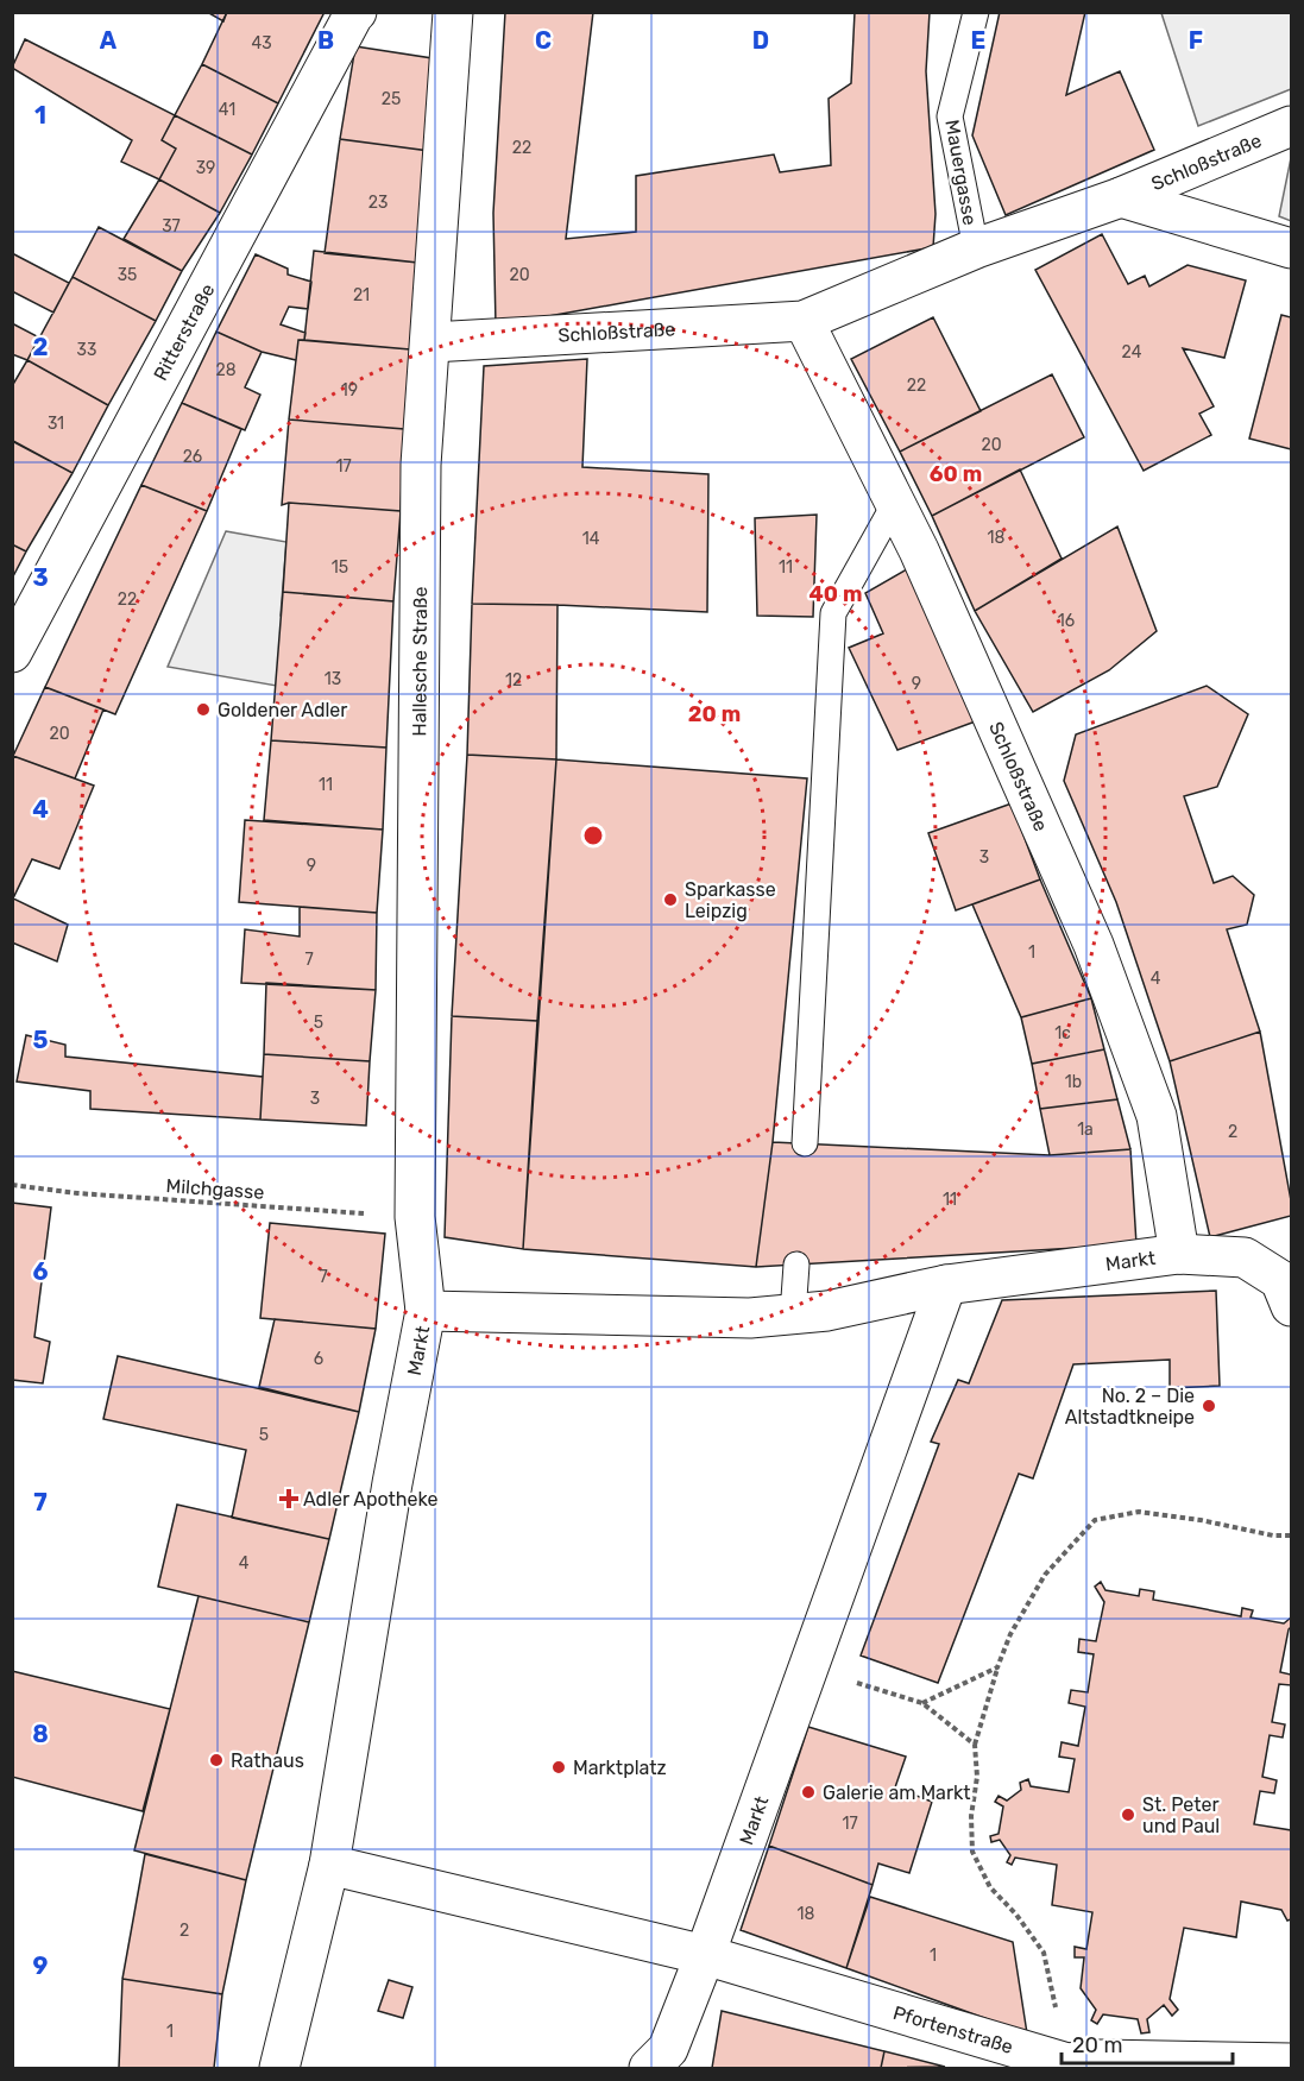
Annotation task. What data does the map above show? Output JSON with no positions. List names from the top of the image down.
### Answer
{
  "streets": {
    "street": [
      "Schloßstraße",
      "Ritterstraße",
      "Hallesche Straße",
      "Markt",
      "Pfortenstraße"
    ],
    "lane": ["Mauergasse"],
    "path": ["Milchgasse"]
  },
  "crossings": [
    ["Schloßstraße", "Mauergasse"],
    ["Schloßstraße", "Hallesche Straße"],
    ["Schloßstraße", "Markt"],
    ["Hallesche Straße", "Milchgasse"],
    ["Hallesche Straße", "Markt"],
    ["Markt", "Pfortenstraße"]
  ],
  "places": {
    "other": [
      "Goldener Adler",
      "Sparkasse Leipzig",
      "No. 2 – Die Altstadtkneipe",
      "Rathaus",
      "Marktplatz",
      "Galerie am Markt",
      "St. Peter und Paul"
    ],
    "health": ["Adler Apotheke"]
  },
  "house_numbers": [
    "43",
    "25",
    "41",
    "22",
    "39",
    "23",
    "37",
    "35",
    "20",
    "21",
    "33",
    "24",
    "28",
    "22",
    "19",
    "31",
    "20",
    "26",
    "17",
    "18",
    "14",
    "15",
    "11",
    "22",
    "16",
    "13",
    "12",
    "9",
    "20",
    "11",
    "3",
    "9",
    "1",
    "7",
    "4",
    "5",
    "1c",
    "1b",
    "3",
    "1a",
    "2",
    "11",
    "7",
    "6",
    "5",
    "4",
    "17",
    "18",
    "2",
    "1",
    "1"
  ],
  "scale_bar": "20 m",
  "grid": {
    "columns": [
      "A",
      "B",
      "C",
      "D",
      "E",
      "F"
    ],
    "rows": [
      "1",
      "2",
      "3",
      "4",
      "5",
      "6",
      "7",
      "8",
      "9"
    ]
  },
  "rings": ["60 m", "40 m", "20 m"]
}
